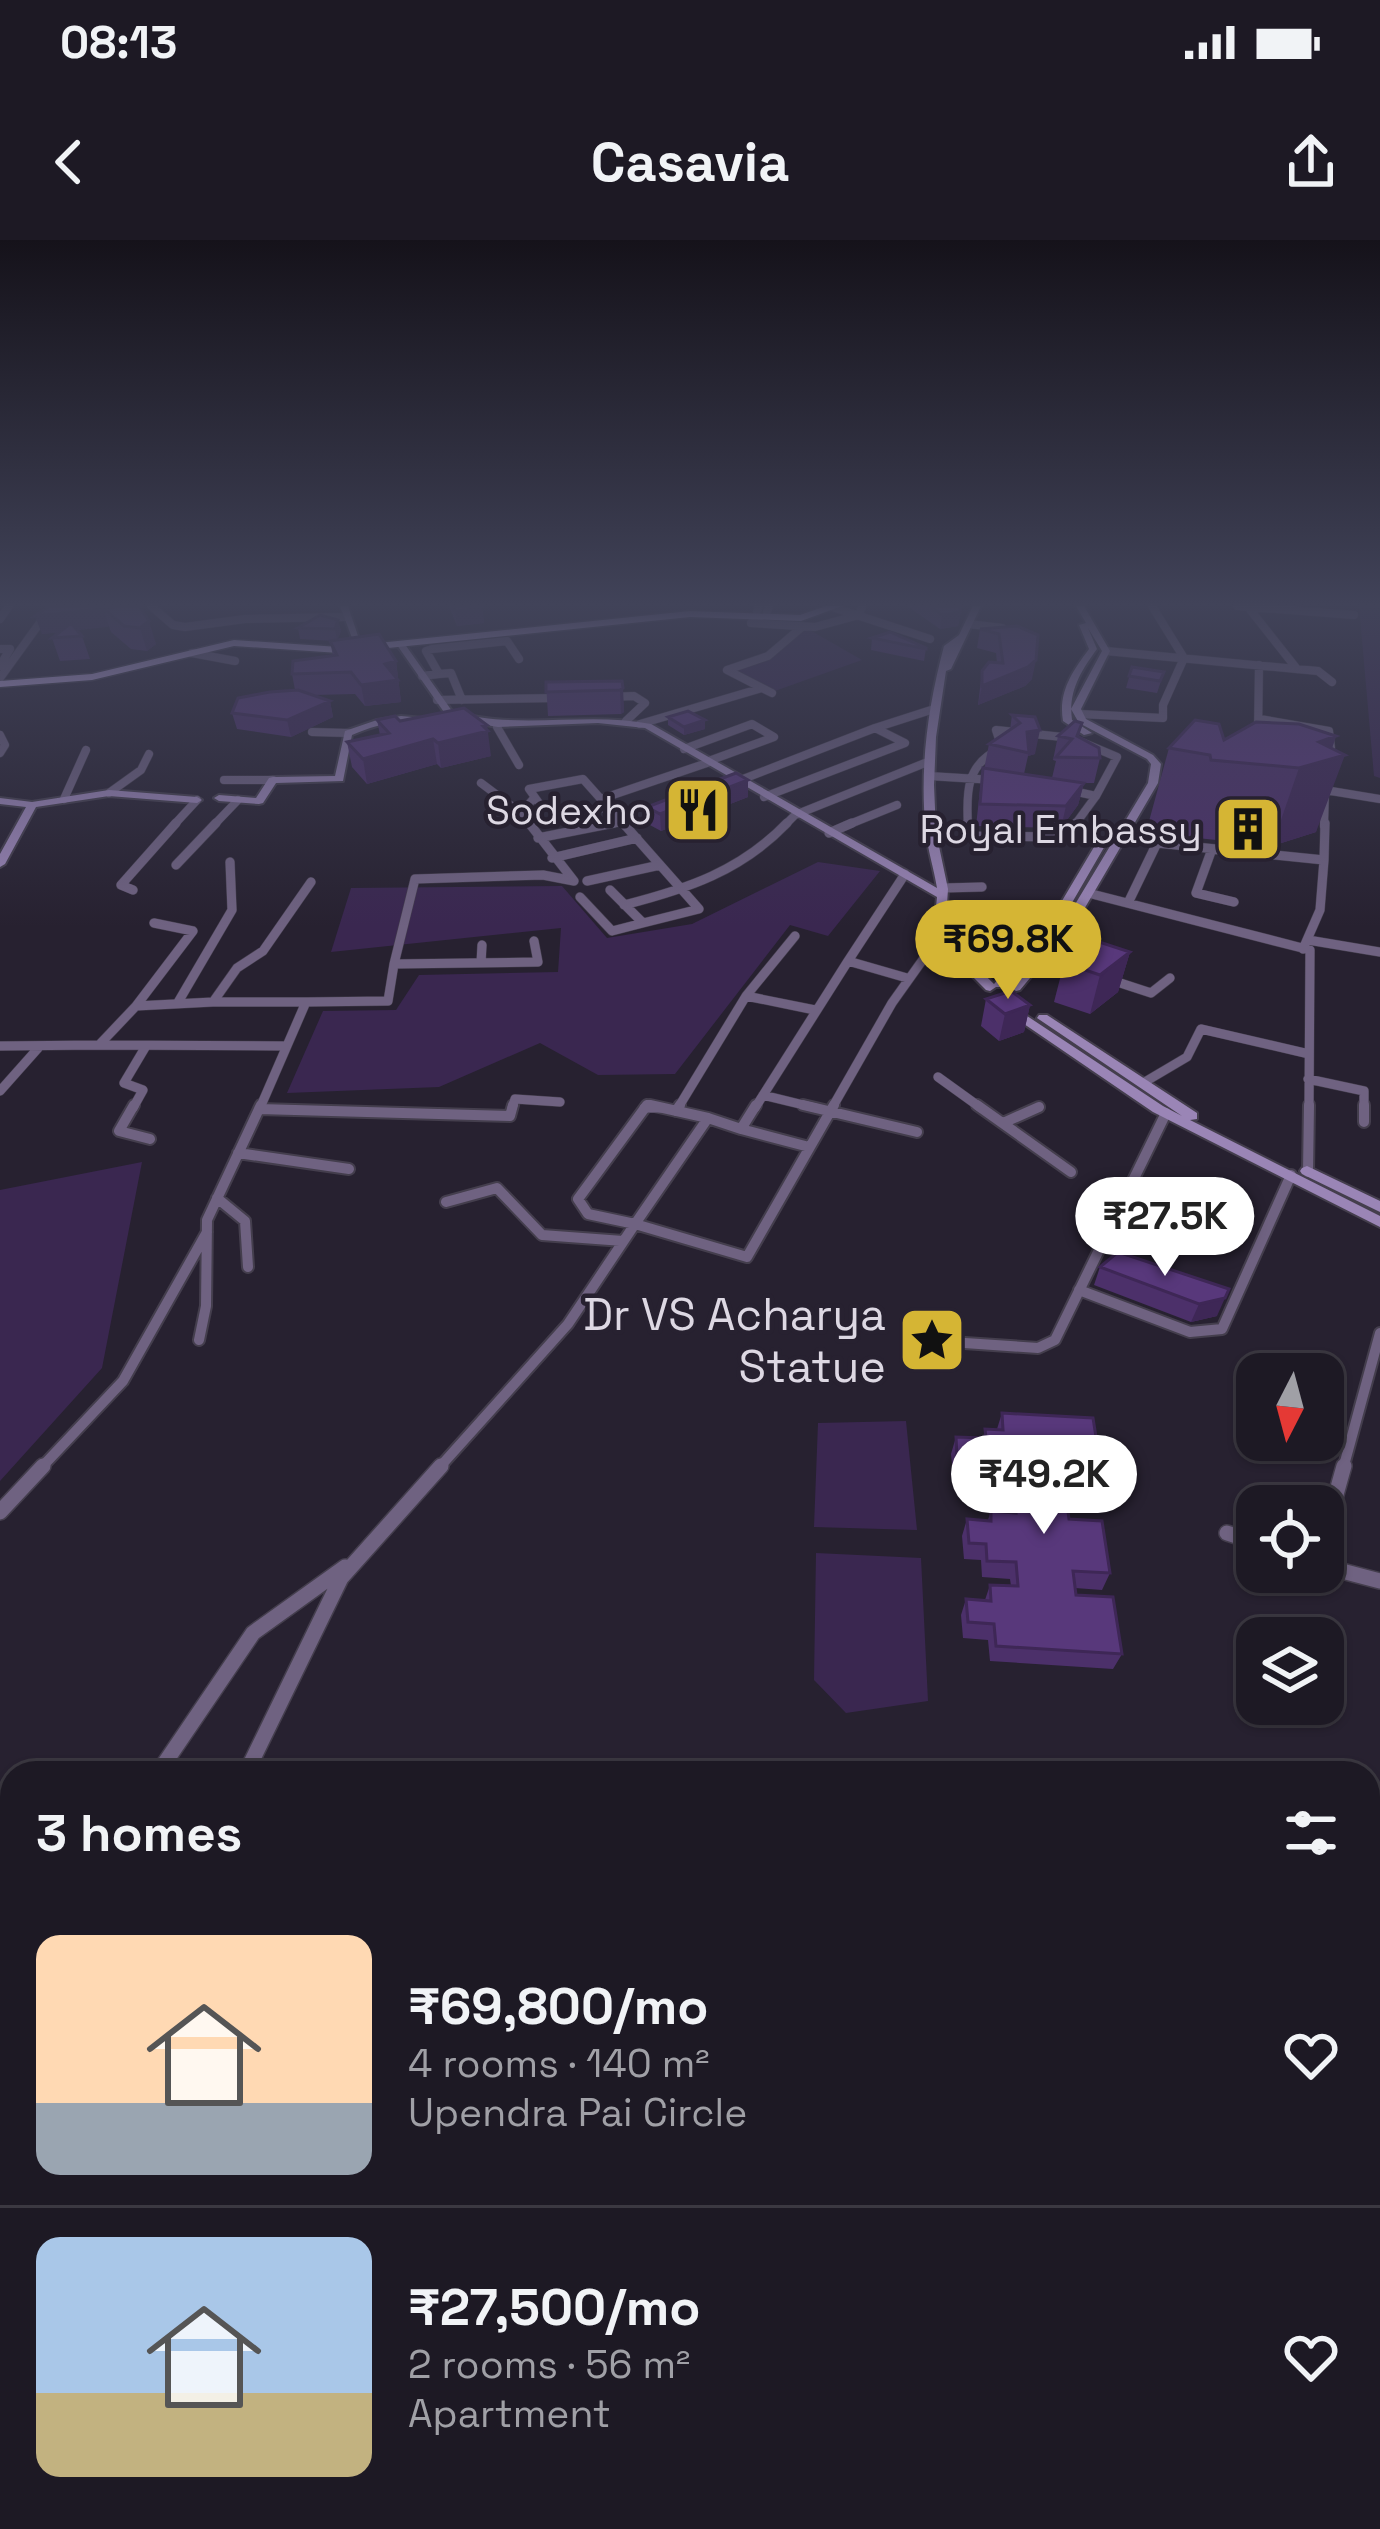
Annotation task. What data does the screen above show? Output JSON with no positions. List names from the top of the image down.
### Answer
{
  "places": {
    "restaurant": ["Sodexho"],
    "building": ["Royal Embassy"],
    "place": ["Dr VS Acharya Statue"]
  },
  "north": "bottom",
  "page": {
    "status": "08:13",
    "header": "Casavia",
    "price": ["₹69.8K", "₹27.5K", "₹49.2K"],
    "heading": "3 homes",
    "list": [
      {
        "name": "₹69,800/mo",
        "note": "4 rooms · 140 m² · Upendra Pai Circle"
      },
      {
        "name": "₹27,500/mo",
        "note": "2 rooms · 56 m² · Apartment"
      }
    ]
  }
}
